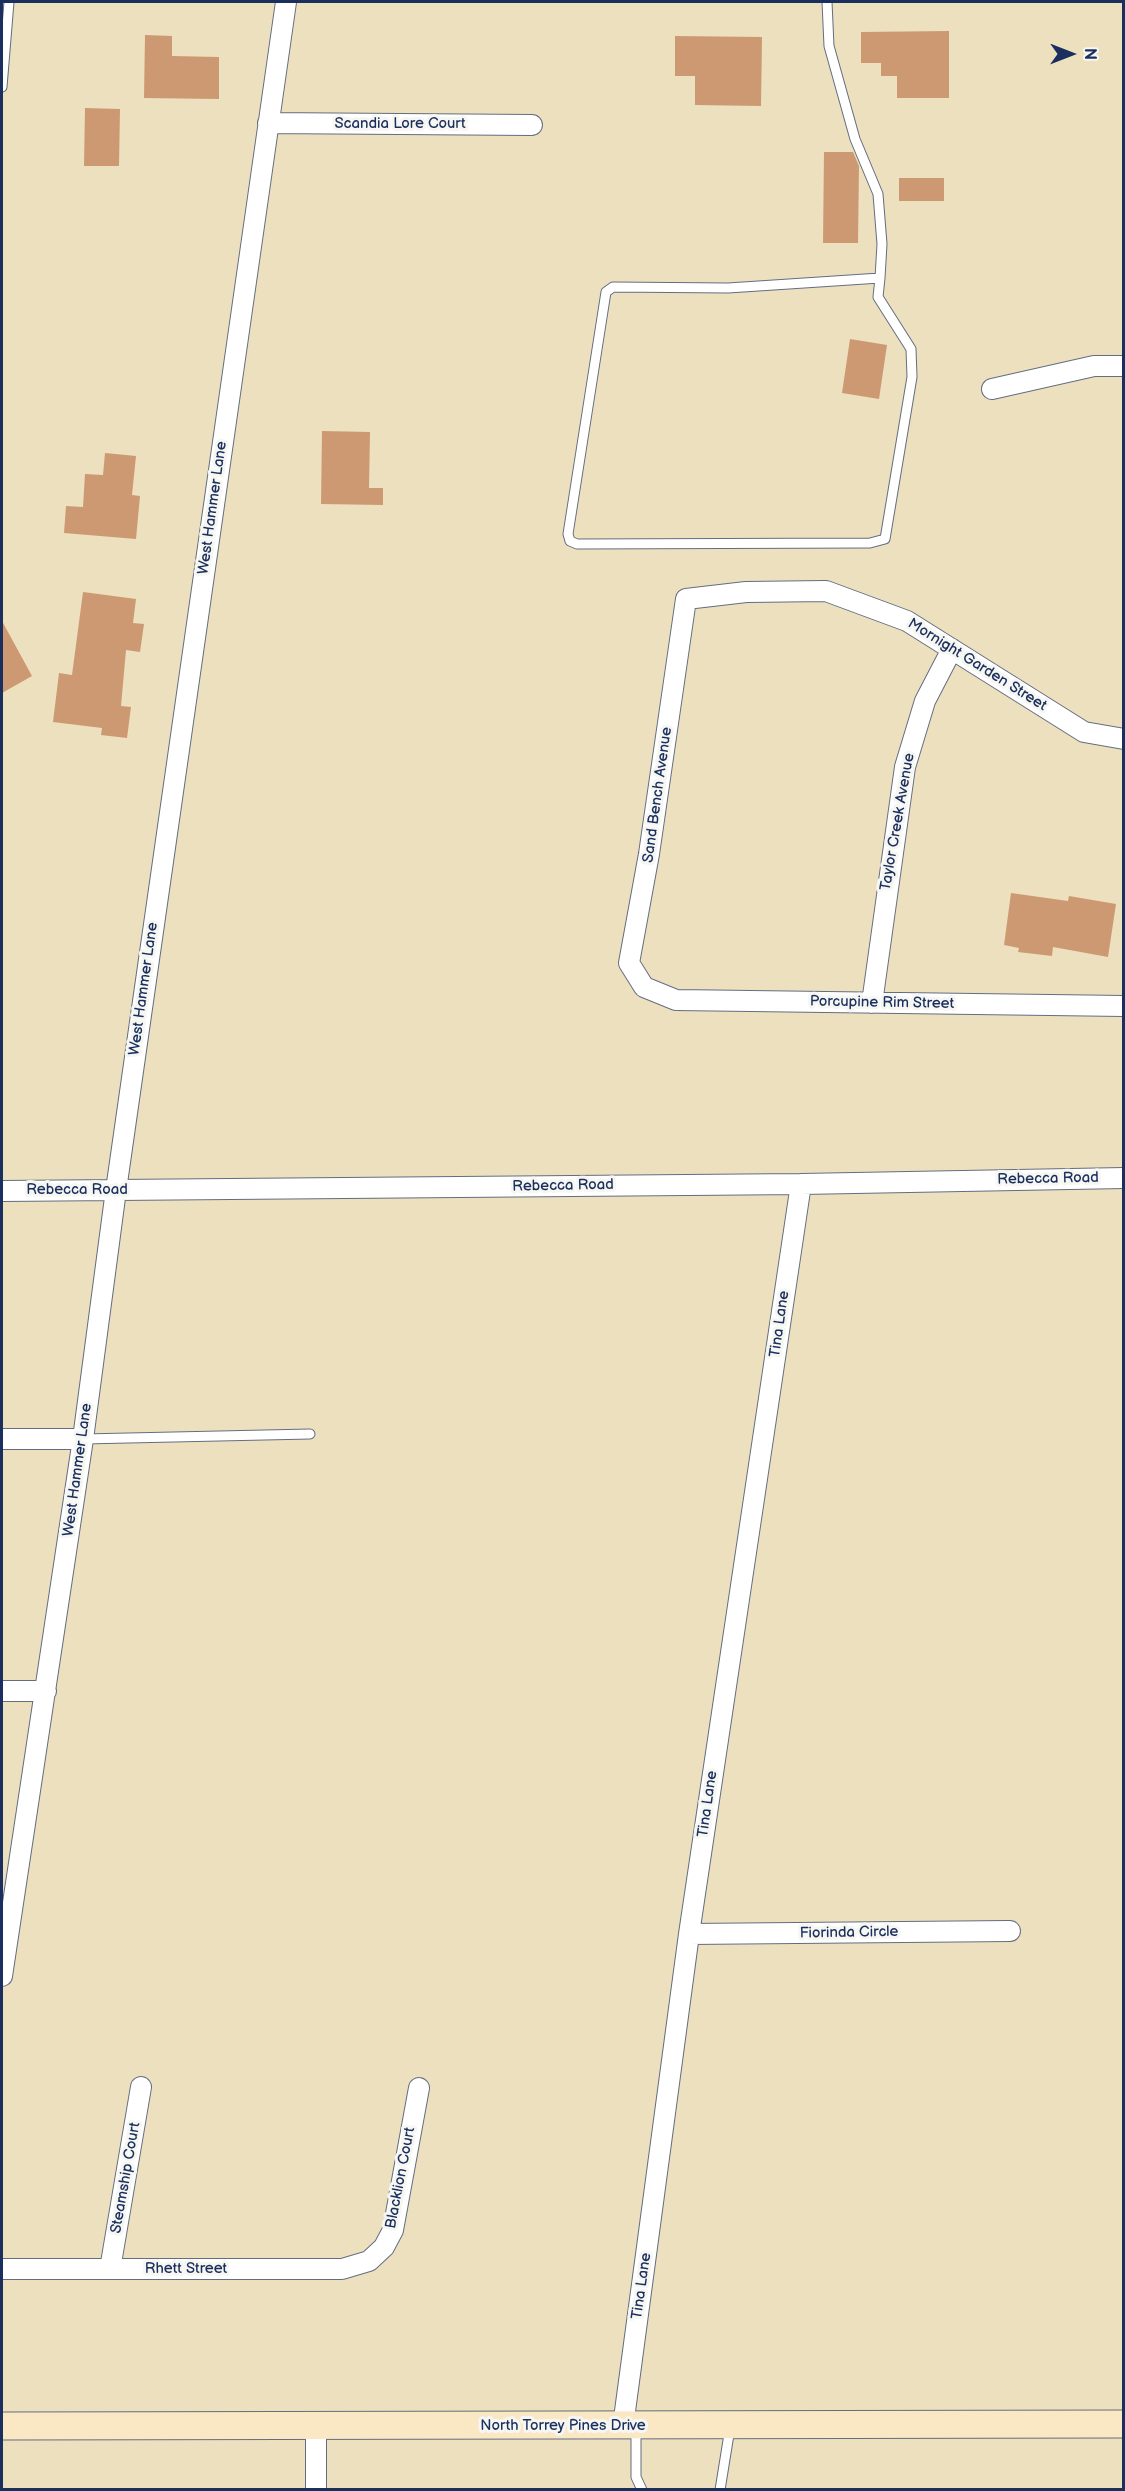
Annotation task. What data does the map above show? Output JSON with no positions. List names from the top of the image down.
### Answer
{
  "streets": {
    "street": [
      "Scandia Lore Court",
      "West Hammer Lane",
      "Mornight Garden Street",
      "Sand Bench Avenue",
      "Taylor Creek Avenue",
      "Porcupine Rim Street",
      "Rebecca Road",
      "Tina Lane",
      "Fiorinda Circle",
      "Steamship Court",
      "Blacklion Court",
      "Rhett Street",
      "North Torrey Pines Drive"
    ]
  },
  "crossings": [
    ["Scandia Lore Court", "West Hammer Lane"],
    ["West Hammer Lane", "Rebecca Road"],
    ["Mornight Garden Street", "Sand Bench Avenue"],
    ["Mornight Garden Street", "Taylor Creek Avenue"],
    ["Sand Bench Avenue", "Porcupine Rim Street"],
    ["Taylor Creek Avenue", "Porcupine Rim Street"],
    ["Rebecca Road", "Tina Lane"],
    ["Tina Lane", "Fiorinda Circle"],
    ["Tina Lane", "North Torrey Pines Drive"],
    ["Steamship Court", "Rhett Street"],
    ["Blacklion Court", "Rhett Street"]
  ],
  "north": "right"
}
